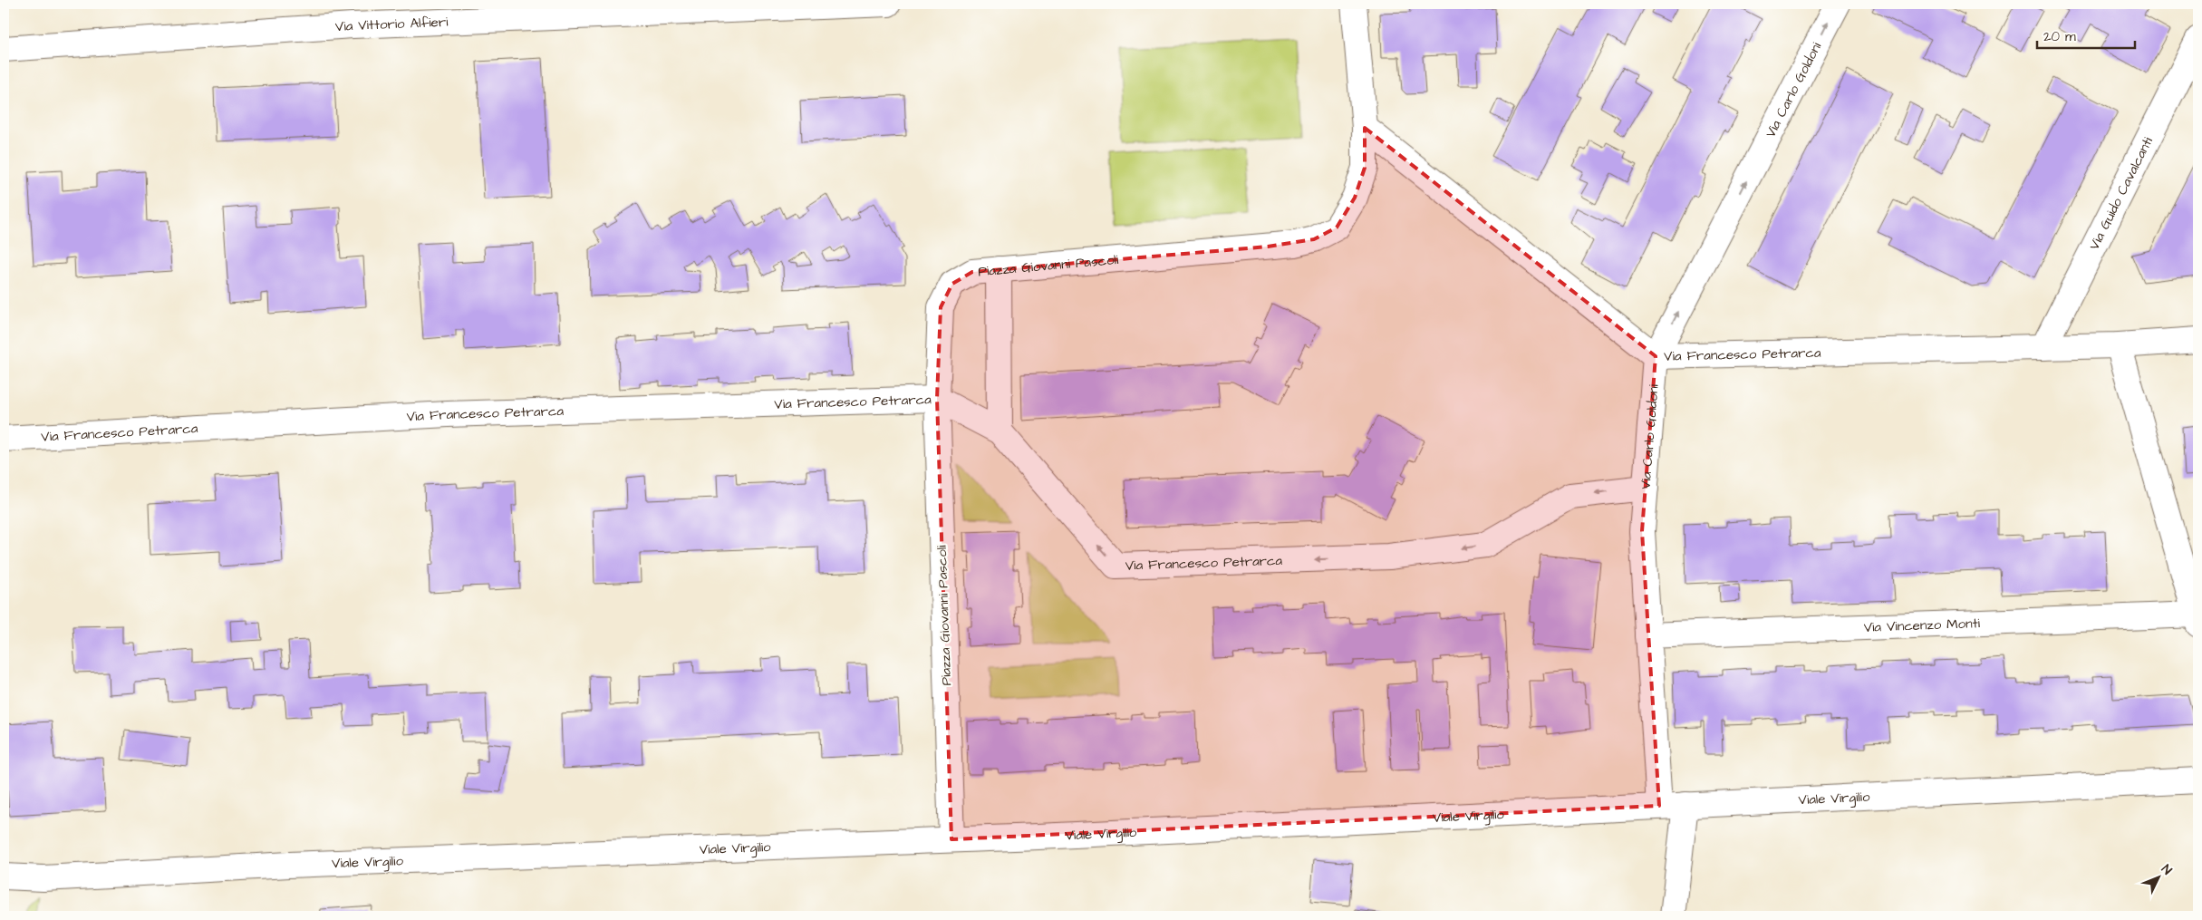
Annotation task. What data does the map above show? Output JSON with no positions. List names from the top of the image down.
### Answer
{
  "streets": {
    "street": [
      "Via Vittorio Alfieri",
      "Via Carlo Goldoni",
      "Via Guido Cavalcanti",
      "Piazza Giovanni Pascoli",
      "Via Francesco Petrarca",
      "Via Vincenzo Monti",
      "Viale Virgilio"
    ]
  },
  "crossings": [
    ["Via Carlo Goldoni", "Via Francesco Petrarca"],
    ["Via Carlo Goldoni", "Via Vincenzo Monti"],
    ["Via Carlo Goldoni", "Viale Virgilio"],
    ["Via Guido Cavalcanti", "Via Francesco Petrarca"],
    ["Piazza Giovanni Pascoli", "Via Francesco Petrarca"],
    ["Piazza Giovanni Pascoli", "Viale Virgilio"]
  ],
  "one_way": ["Via Carlo Goldoni"],
  "scale_bar": "20 m",
  "north": "top right"
}
